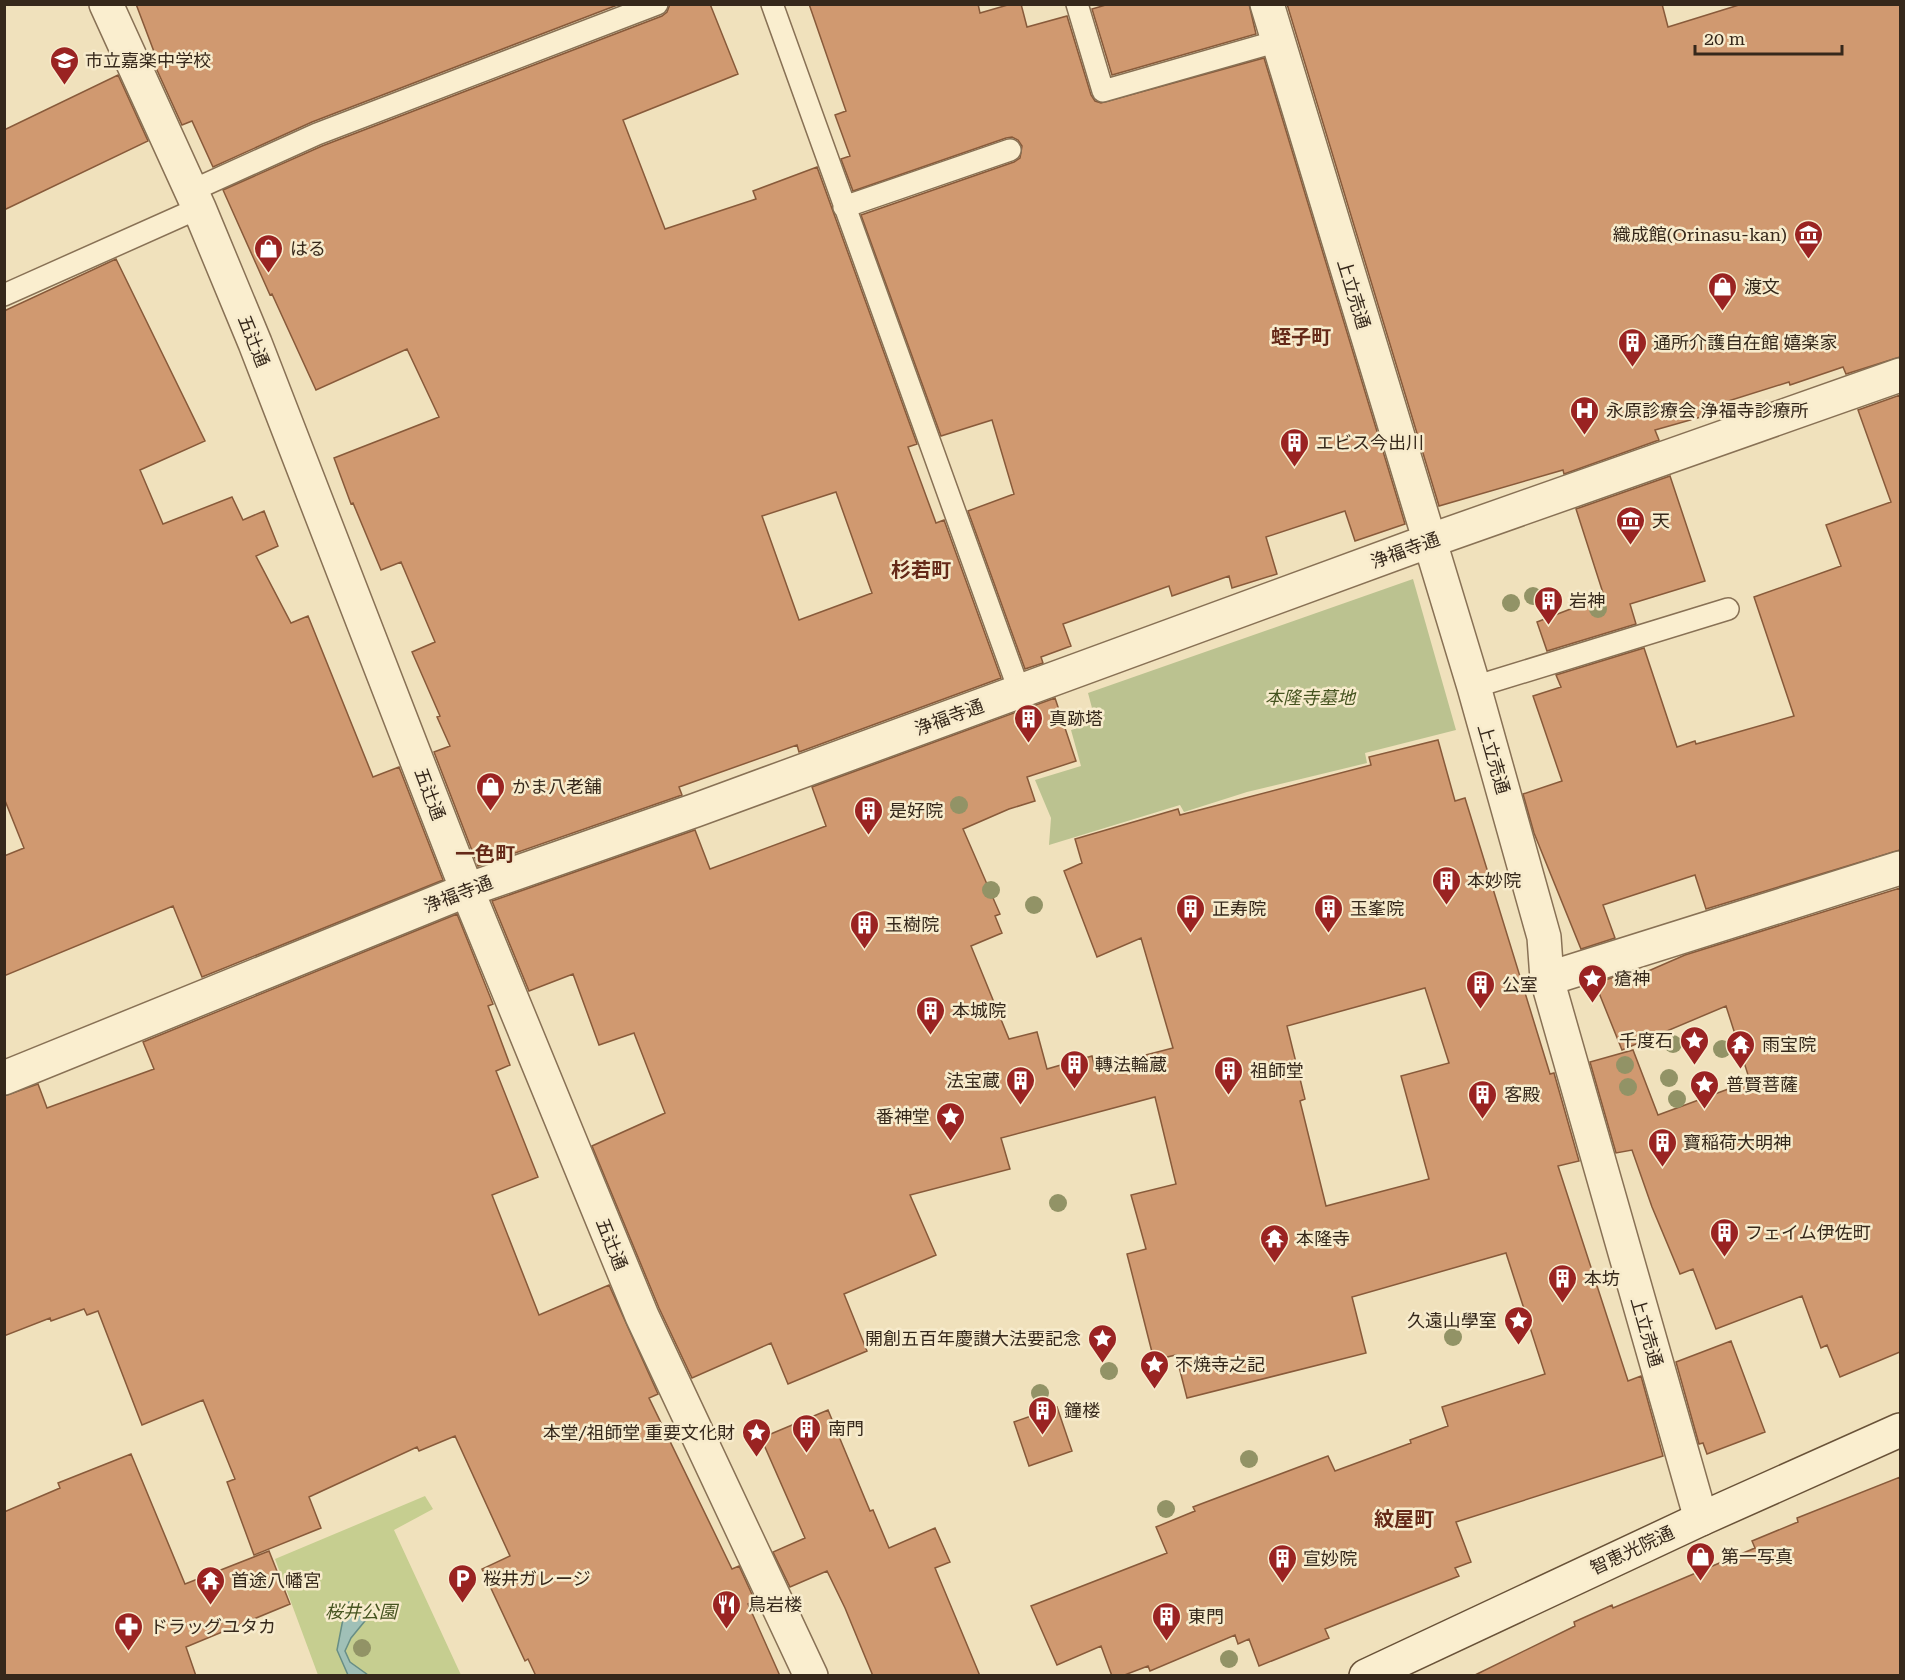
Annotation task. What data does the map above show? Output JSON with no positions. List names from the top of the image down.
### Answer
{
  "streets": {
    "street": [
      "上立売通",
      "五辻通",
      "浄福寺通",
      "智恵光院通"
    ]
  },
  "crossings": [
    ["上立売通", "浄福寺通"],
    ["上立売通", "智恵光院通"],
    ["五辻通", "浄福寺通"]
  ],
  "districts": [
    "蛭子町",
    "杉若町",
    "一色町",
    "紋屋町"
  ],
  "parks": ["本隆寺墓地", "桜井公園"],
  "places": {
    "school or university": ["市立嘉楽中学校"],
    "museum": ["織成館(Orinasu-kan)", "天"],
    "shop": [
      "はる",
      "渡文",
      "かま八老舗",
      "第一写真"
    ],
    "building": [
      "通所介護自在館 嬉楽家",
      "エビス今出川",
      "岩神",
      "真跡塔",
      "是好院",
      "本妙院",
      "正寿院",
      "玉峯院",
      "玉樹院",
      "公室",
      "本城院",
      "轉法輪蔵",
      "祖師堂",
      "法宝蔵",
      "客殿",
      "寶稲荷大明神",
      "フェイム伊佐町",
      "本坊",
      "鐘楼",
      "南門",
      "宣妙院",
      "東門"
    ],
    "hospital": ["永原診療会 浄福寺診療所"],
    "place": [
      "瘡神",
      "千度石",
      "普賢菩薩",
      "番神堂",
      "久遠山學室",
      "開創五百年慶讃大法要記念",
      "不焼寺之記",
      "本堂/祖師堂 重要文化財"
    ],
    "temple": ["雨宝院", "本隆寺", "首途八幡宮"],
    "parking": ["桜井ガレージ"],
    "restaurant": ["鳥岩楼"],
    "pharmacy": ["ドラッグユタカ"]
  },
  "scale_bar": "20 m"
}
